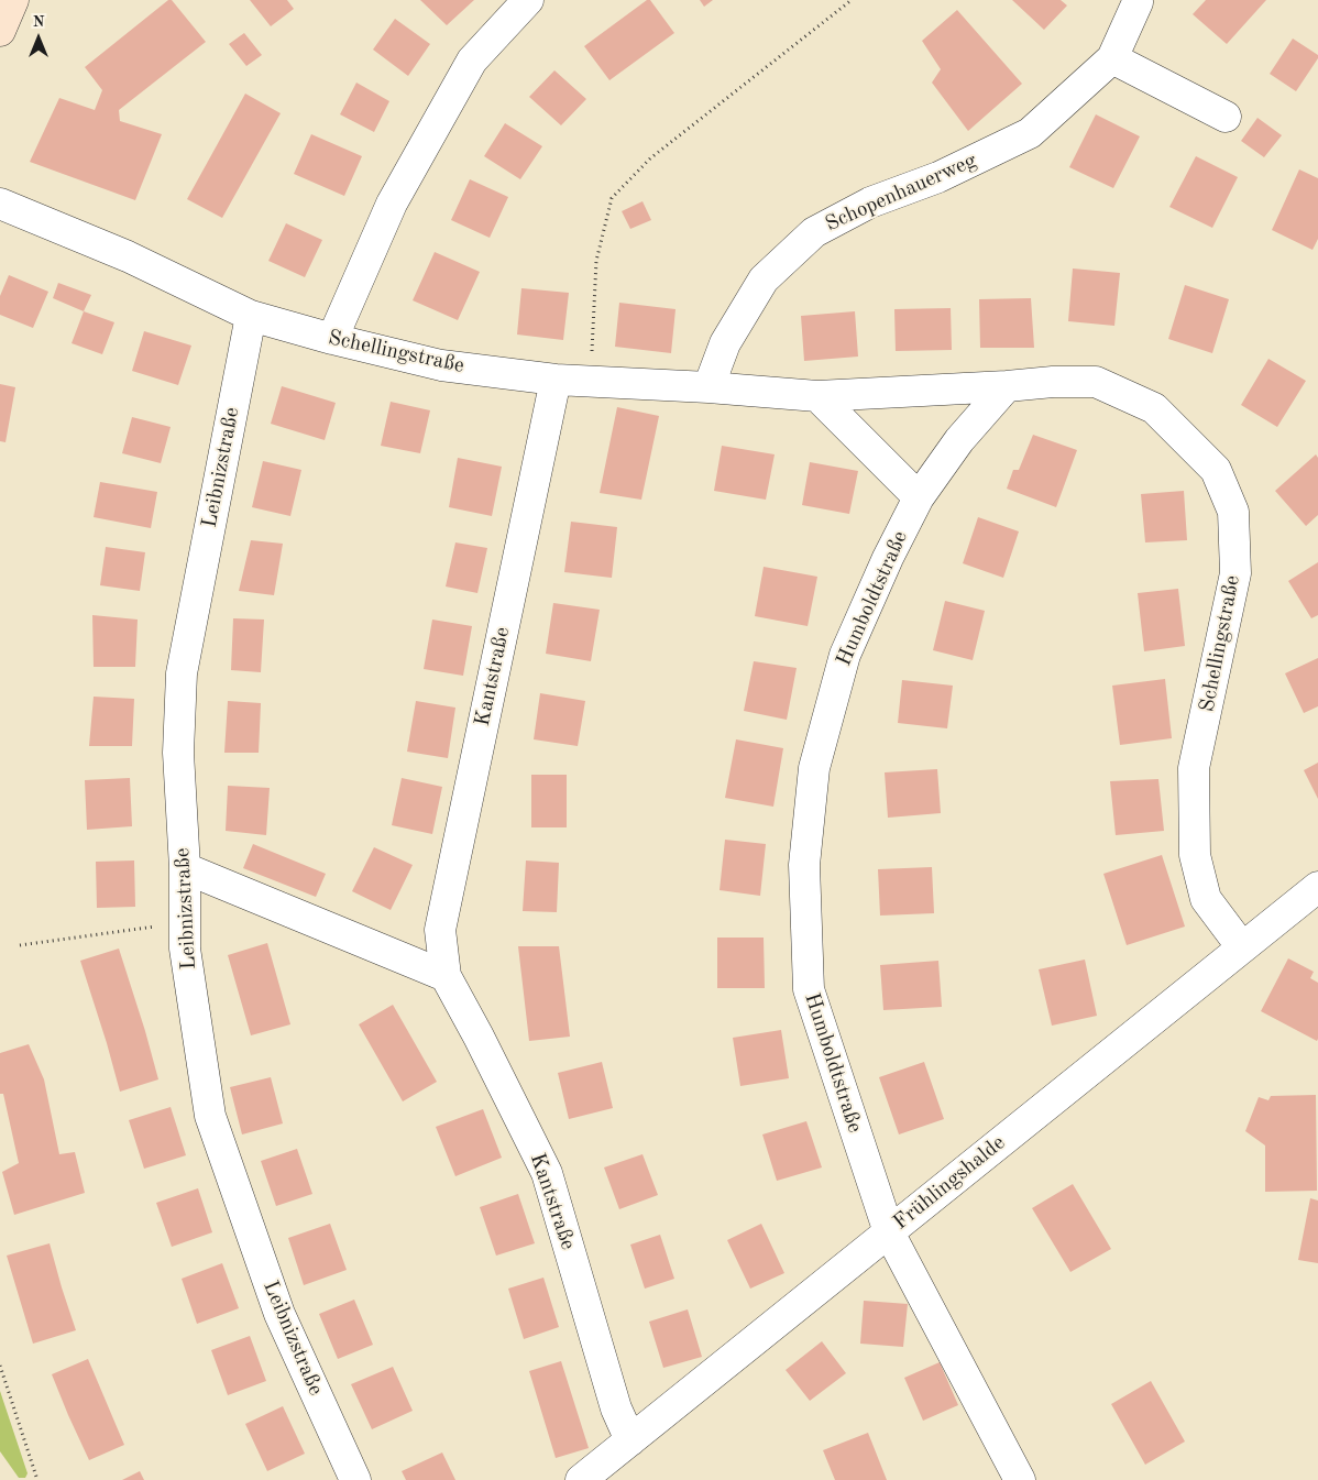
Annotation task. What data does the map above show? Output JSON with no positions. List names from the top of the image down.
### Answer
{
  "streets": {
    "street": [
      "Schopenhauerweg",
      "Schellingstraße",
      "Leibnizstraße",
      "Humboldtstraße",
      "Kantstraße",
      "Frühlingshalde"
    ]
  },
  "crossings": [
    ["Schopenhauerweg", "Schellingstraße"],
    ["Schellingstraße", "Leibnizstraße"],
    ["Schellingstraße", "Kantstraße"],
    ["Schellingstraße", "Frühlingshalde"],
    ["Humboldtstraße", "Frühlingshalde"],
    ["Kantstraße", "Frühlingshalde"]
  ],
  "north": "top"
}
